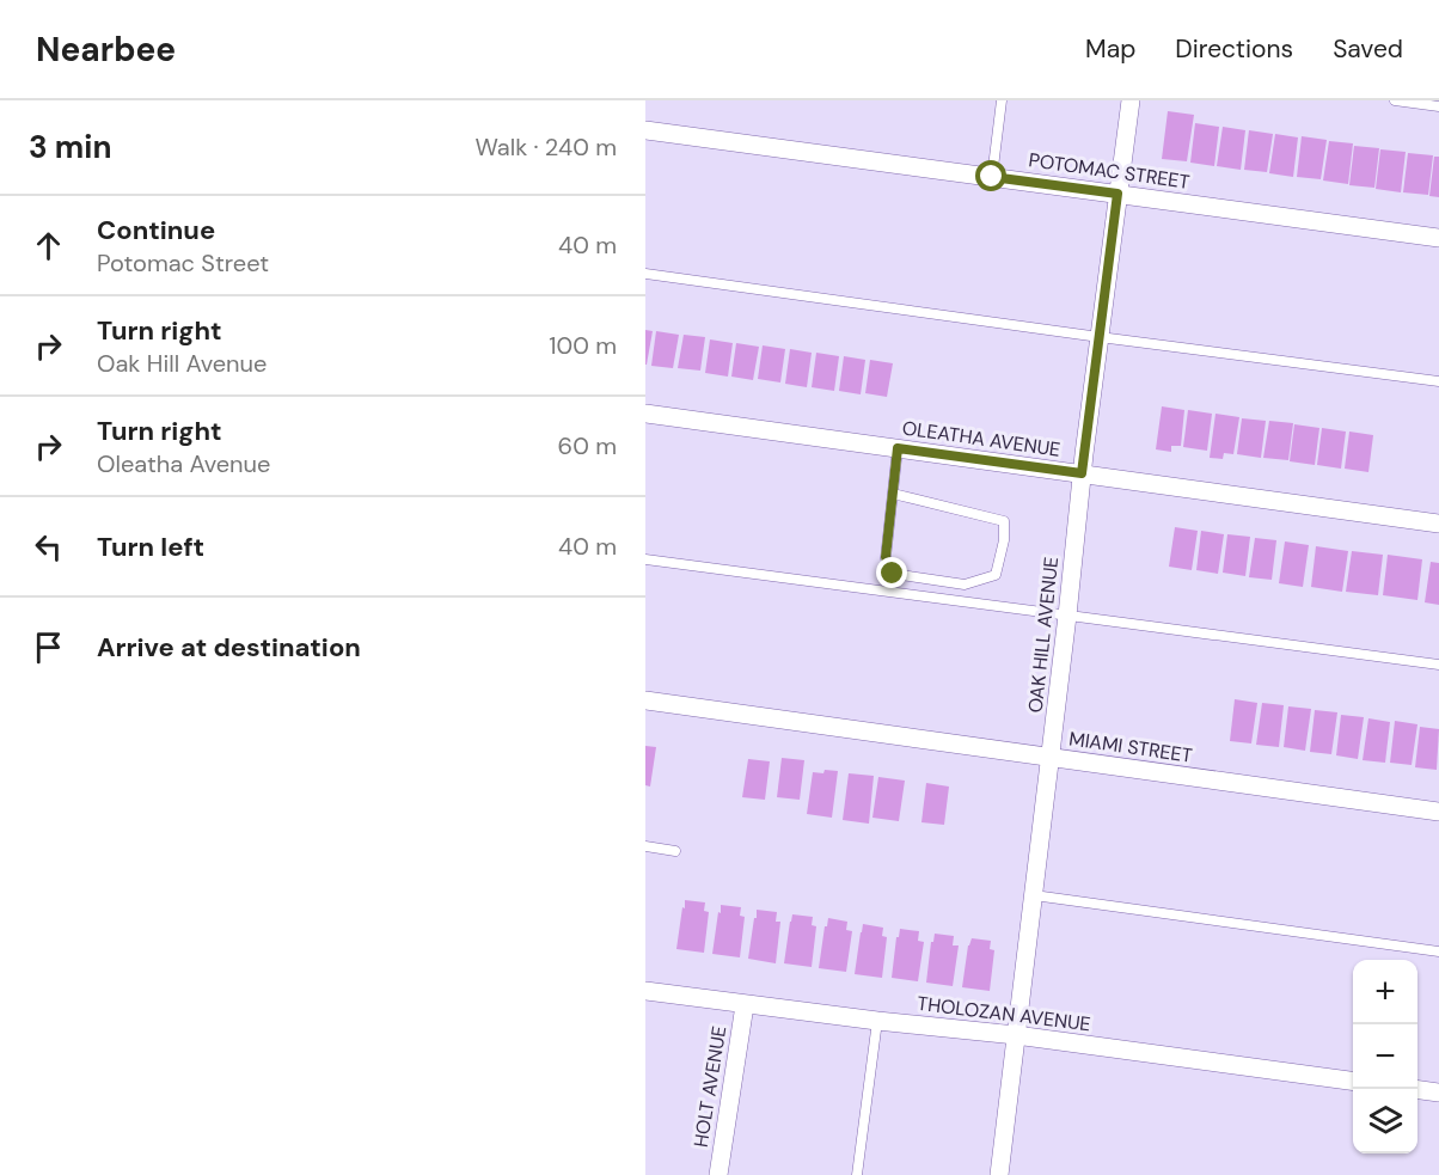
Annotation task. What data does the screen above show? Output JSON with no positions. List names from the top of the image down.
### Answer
{
  "streets": {
    "street": [
      "POTOMAC STREET",
      "OLEATHA AVENUE",
      "OAK HILL AVENUE",
      "MIAMI STREET",
      "THOLOZAN AVENUE",
      "HOLT AVENUE"
    ]
  },
  "crossings": [
    ["POTOMAC STREET", "OAK HILL AVENUE"],
    ["OLEATHA AVENUE", "OAK HILL AVENUE"],
    ["OAK HILL AVENUE", "MIAMI STREET"],
    ["OAK HILL AVENUE", "THOLOZAN AVENUE"],
    ["THOLOZAN AVENUE", "HOLT AVENUE"]
  ],
  "page": {
    "header": "Nearbee",
    "nav": ["Map", "Directions", "Saved"],
    "heading": ["3 min", "Walk · 240 m"],
    "list": [
      ["Continue", "Potomac Street", "40 m"],
      ["Turn right", "Oak Hill Avenue", "100 m"],
      ["Turn right", "Oleatha Avenue", "60 m"],
      ["Turn left", "40 m"],
      "Arrive at destination"
    ],
    "map_buttons": ["+", "−"]
  }
}
